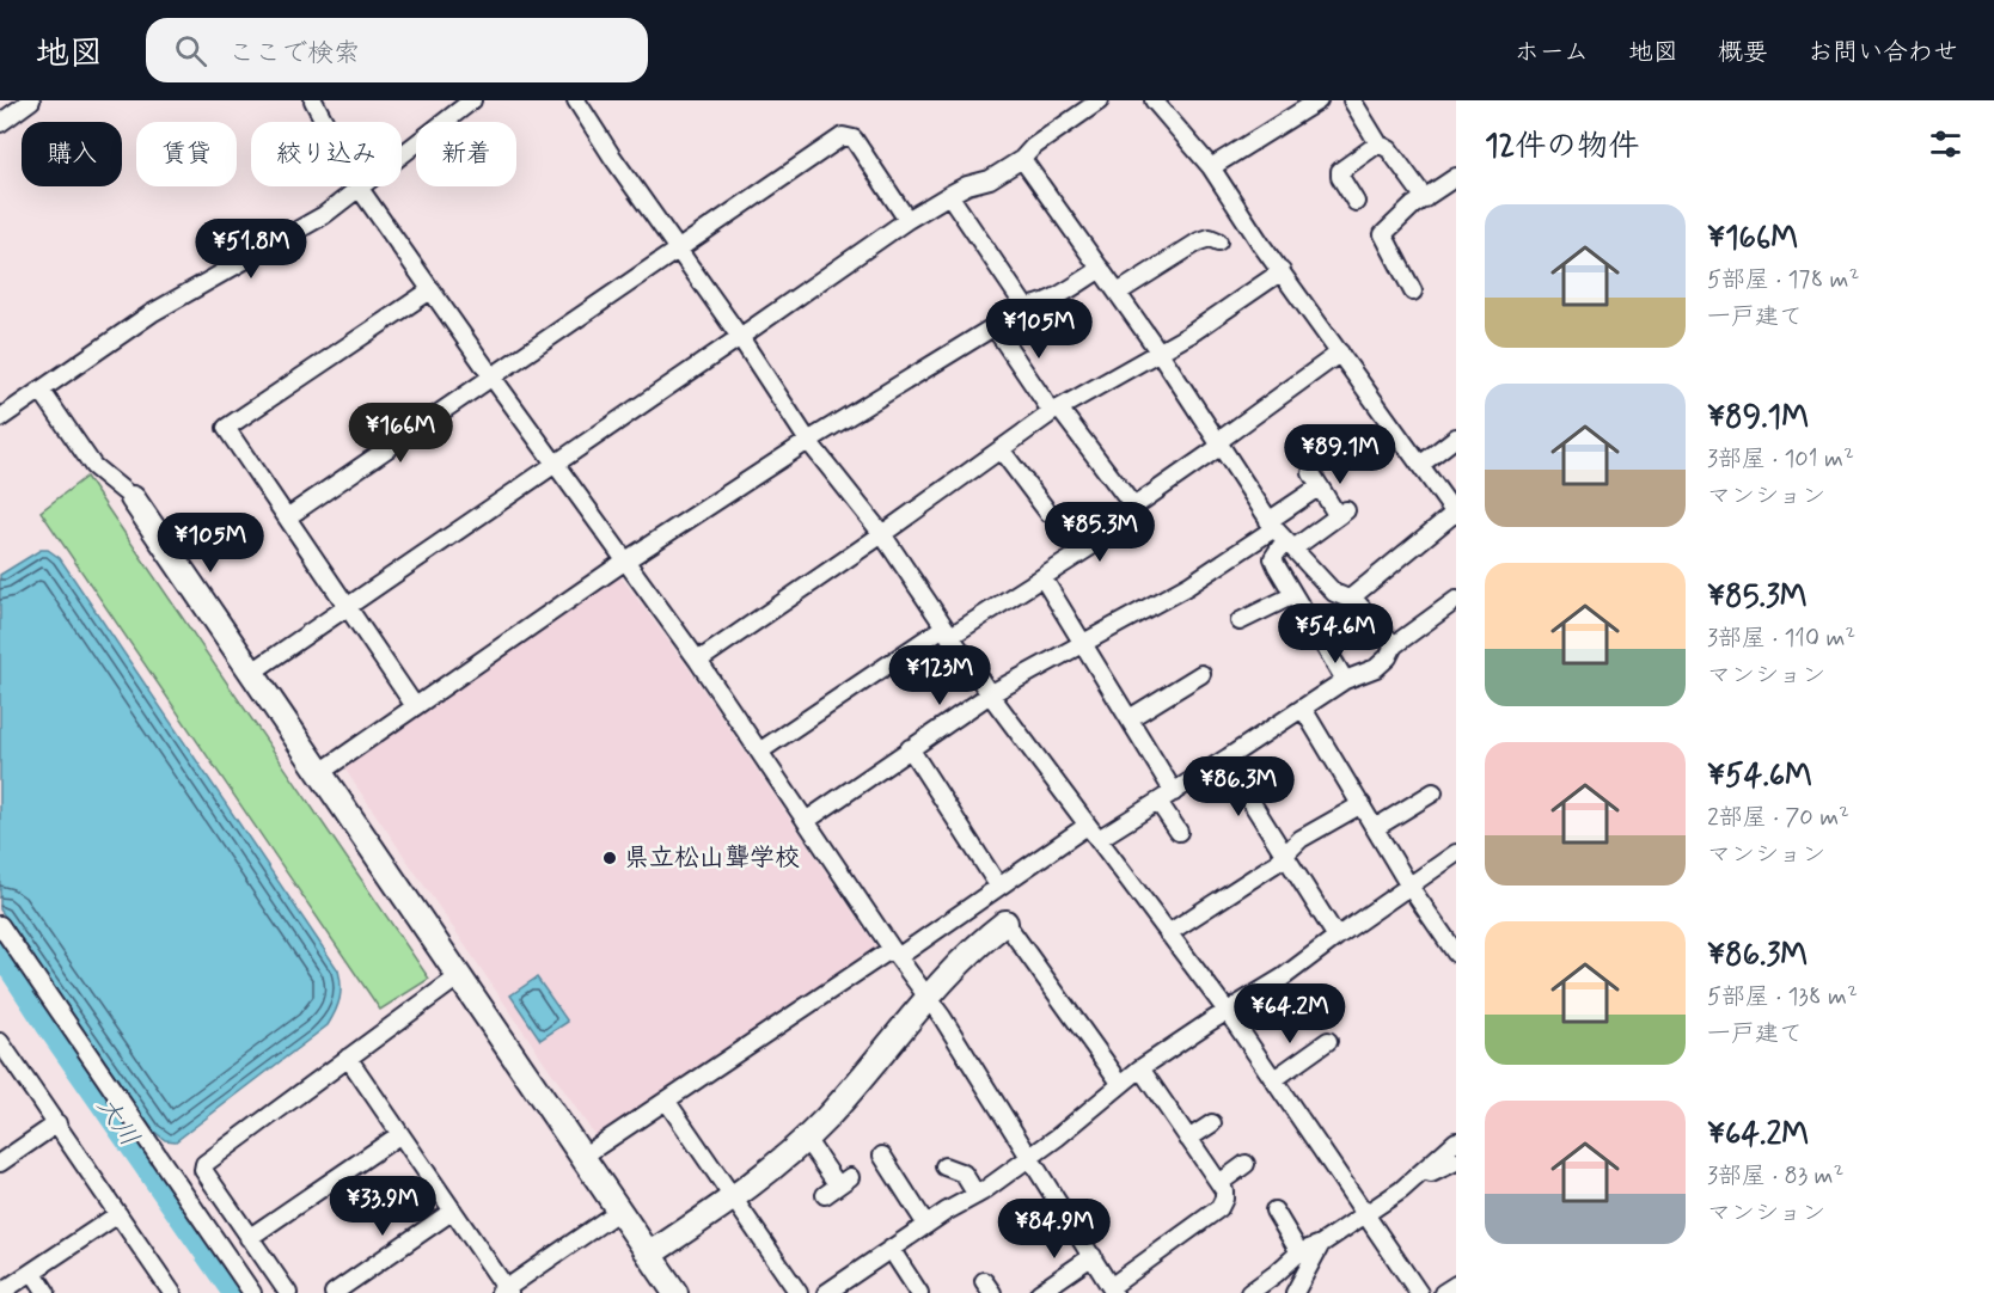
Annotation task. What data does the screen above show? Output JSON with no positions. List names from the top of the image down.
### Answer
{
  "water": ["大川"],
  "places": ["県立松山聾学校"],
  "page": {
    "header": "地図",
    "search": "ここで検索",
    "nav": [
      "ホーム",
      "地図",
      "概要",
      "お問い合わせ"
    ],
    "heading": "12件の物件",
    "chip": [
      "購入",
      "賃貸",
      "絞り込み",
      "新着"
    ],
    "list": [
      {
        "name": "¥166M",
        "note": "5部屋 · 178 m² · 一戸建て"
      },
      {
        "name": "¥89.1M",
        "note": "3部屋 · 101 m² · マンション"
      },
      {
        "name": "¥85.3M",
        "note": "3部屋 · 110 m² · マンション"
      },
      {
        "name": "¥54.6M",
        "note": "2部屋 · 70 m² · マンション"
      },
      {
        "name": "¥86.3M",
        "note": "5部屋 · 138 m² · 一戸建て"
      },
      {
        "name": "¥64.2M",
        "note": "3部屋 · 83 m² · マンション"
      }
    ],
    "price": [
      "¥51.8M",
      "¥105M",
      "¥166M",
      "¥89.1M",
      "¥85.3M",
      "¥105M",
      "¥54.6M",
      "¥123M",
      "¥86.3M",
      "¥64.2M",
      "¥33.9M",
      "¥84.9M"
    ]
  }
}
